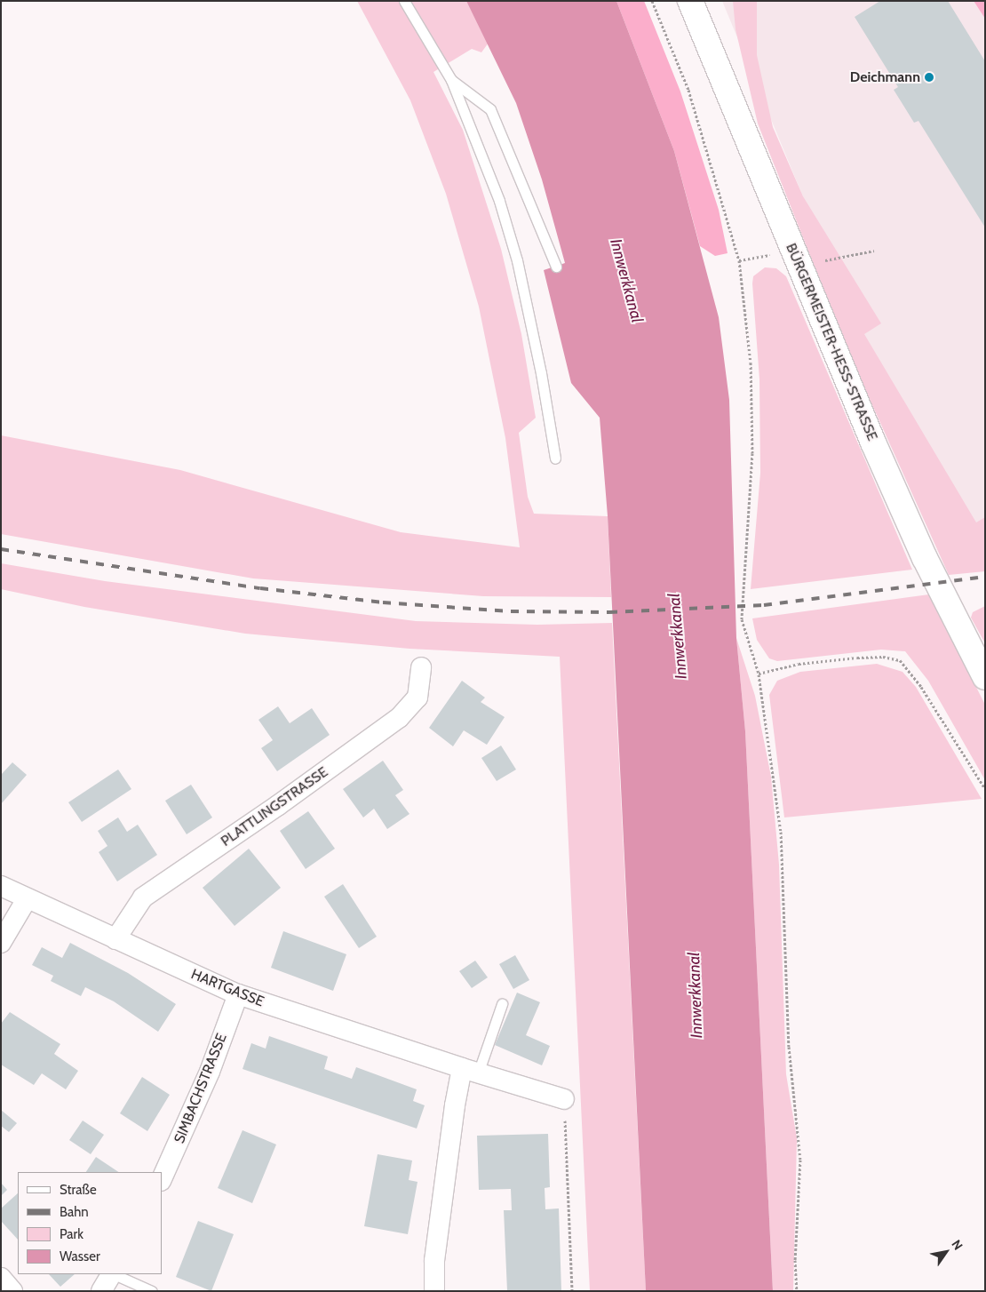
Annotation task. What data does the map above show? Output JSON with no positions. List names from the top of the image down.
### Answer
{
  "streets": {
    "main road": ["BÜRGERMEISTER-HESS-STRASSE"],
    "street": ["PLATTLINGSTRASSE", "HARTGASSE", "SIMBACHSTRASSE"]
  },
  "crossings": [
    ["PLATTLINGSTRASSE", "HARTGASSE"],
    ["HARTGASSE", "SIMBACHSTRASSE"]
  ],
  "water": ["Innwerkkanal"],
  "places": ["Deichmann"],
  "legend": [
    "Straße",
    "Bahn",
    "Park",
    "Wasser"
  ],
  "north": "top right"
}
